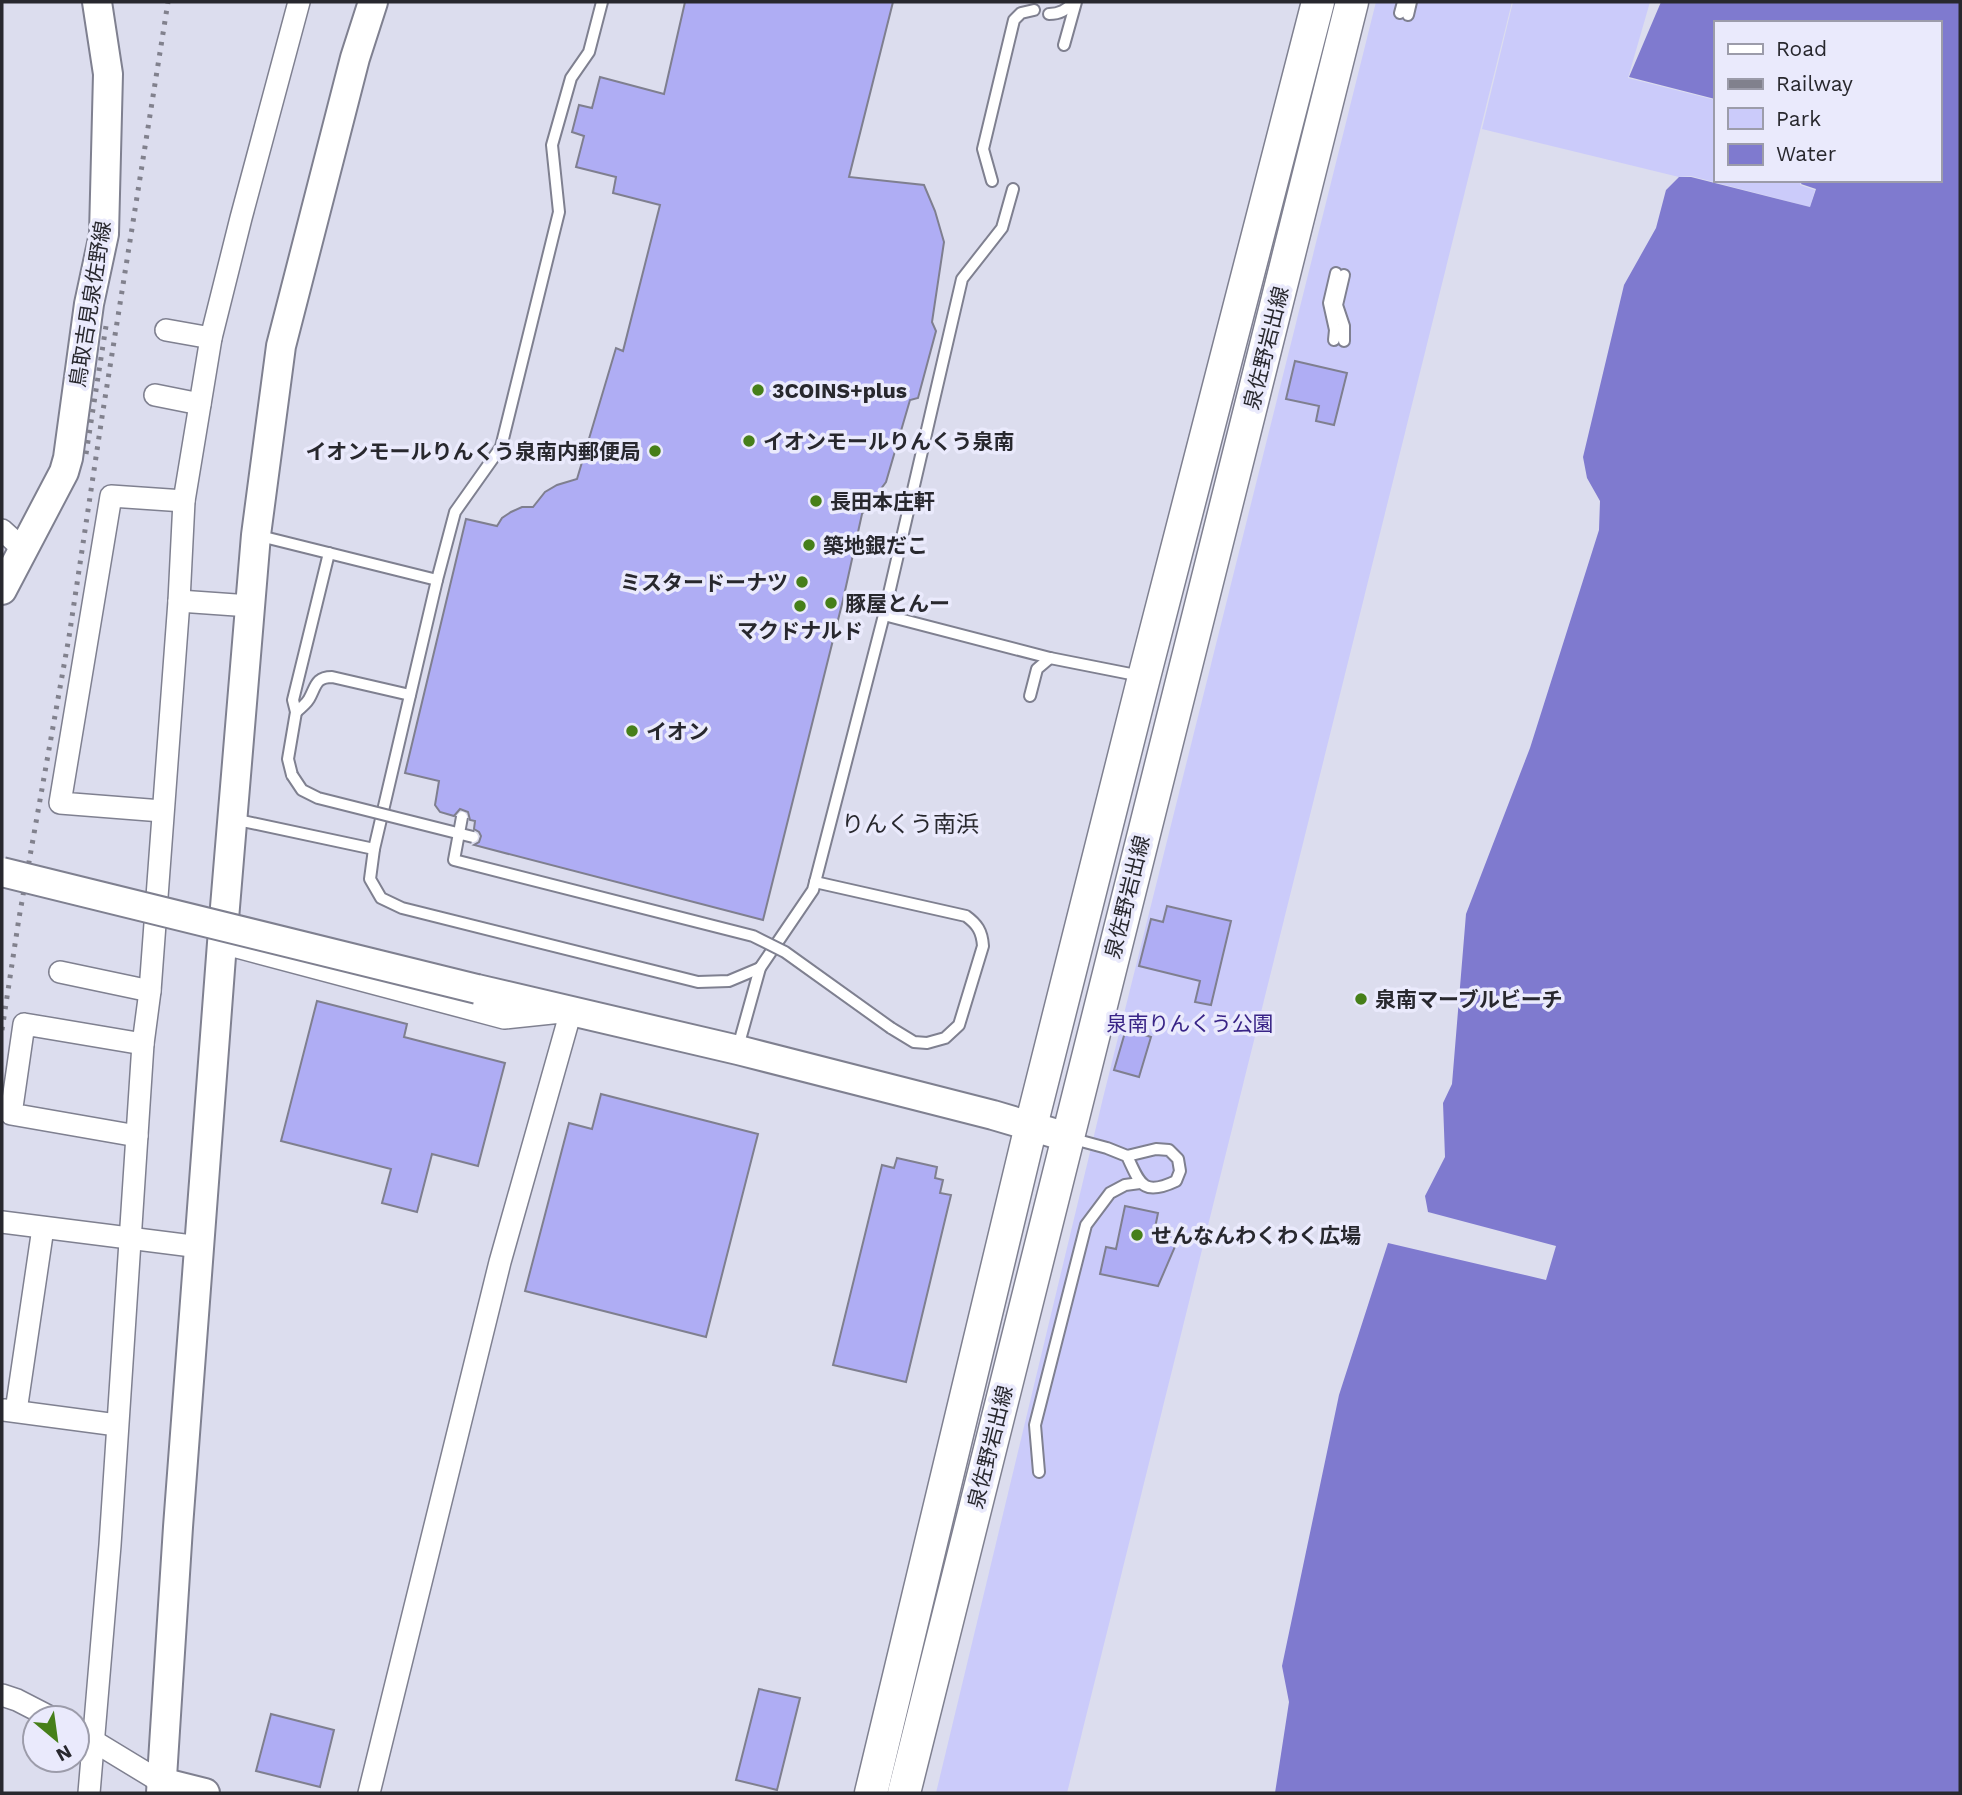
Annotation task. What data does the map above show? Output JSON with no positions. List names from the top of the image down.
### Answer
{
  "streets": {
    "main road": ["泉佐野岩出線"],
    "street": ["鳥取吉見泉佐野線"]
  },
  "districts": ["りんくう南浜"],
  "parks": ["泉南りんくう公園"],
  "places": [
    "3COINS+plus",
    "イオンモールりんくう泉南",
    "イオンモールりんくう泉南内郵便局",
    "長田本庄軒",
    "築地銀だこ",
    "ミスタードーナツ",
    "豚屋とんー",
    "マクドナルド",
    "イオン",
    "泉南マーブルビーチ",
    "せんなんわくわく広場"
  ],
  "legend": [
    "Road",
    "Railway",
    "Park",
    "Water"
  ],
  "north": "bottom right"
}
